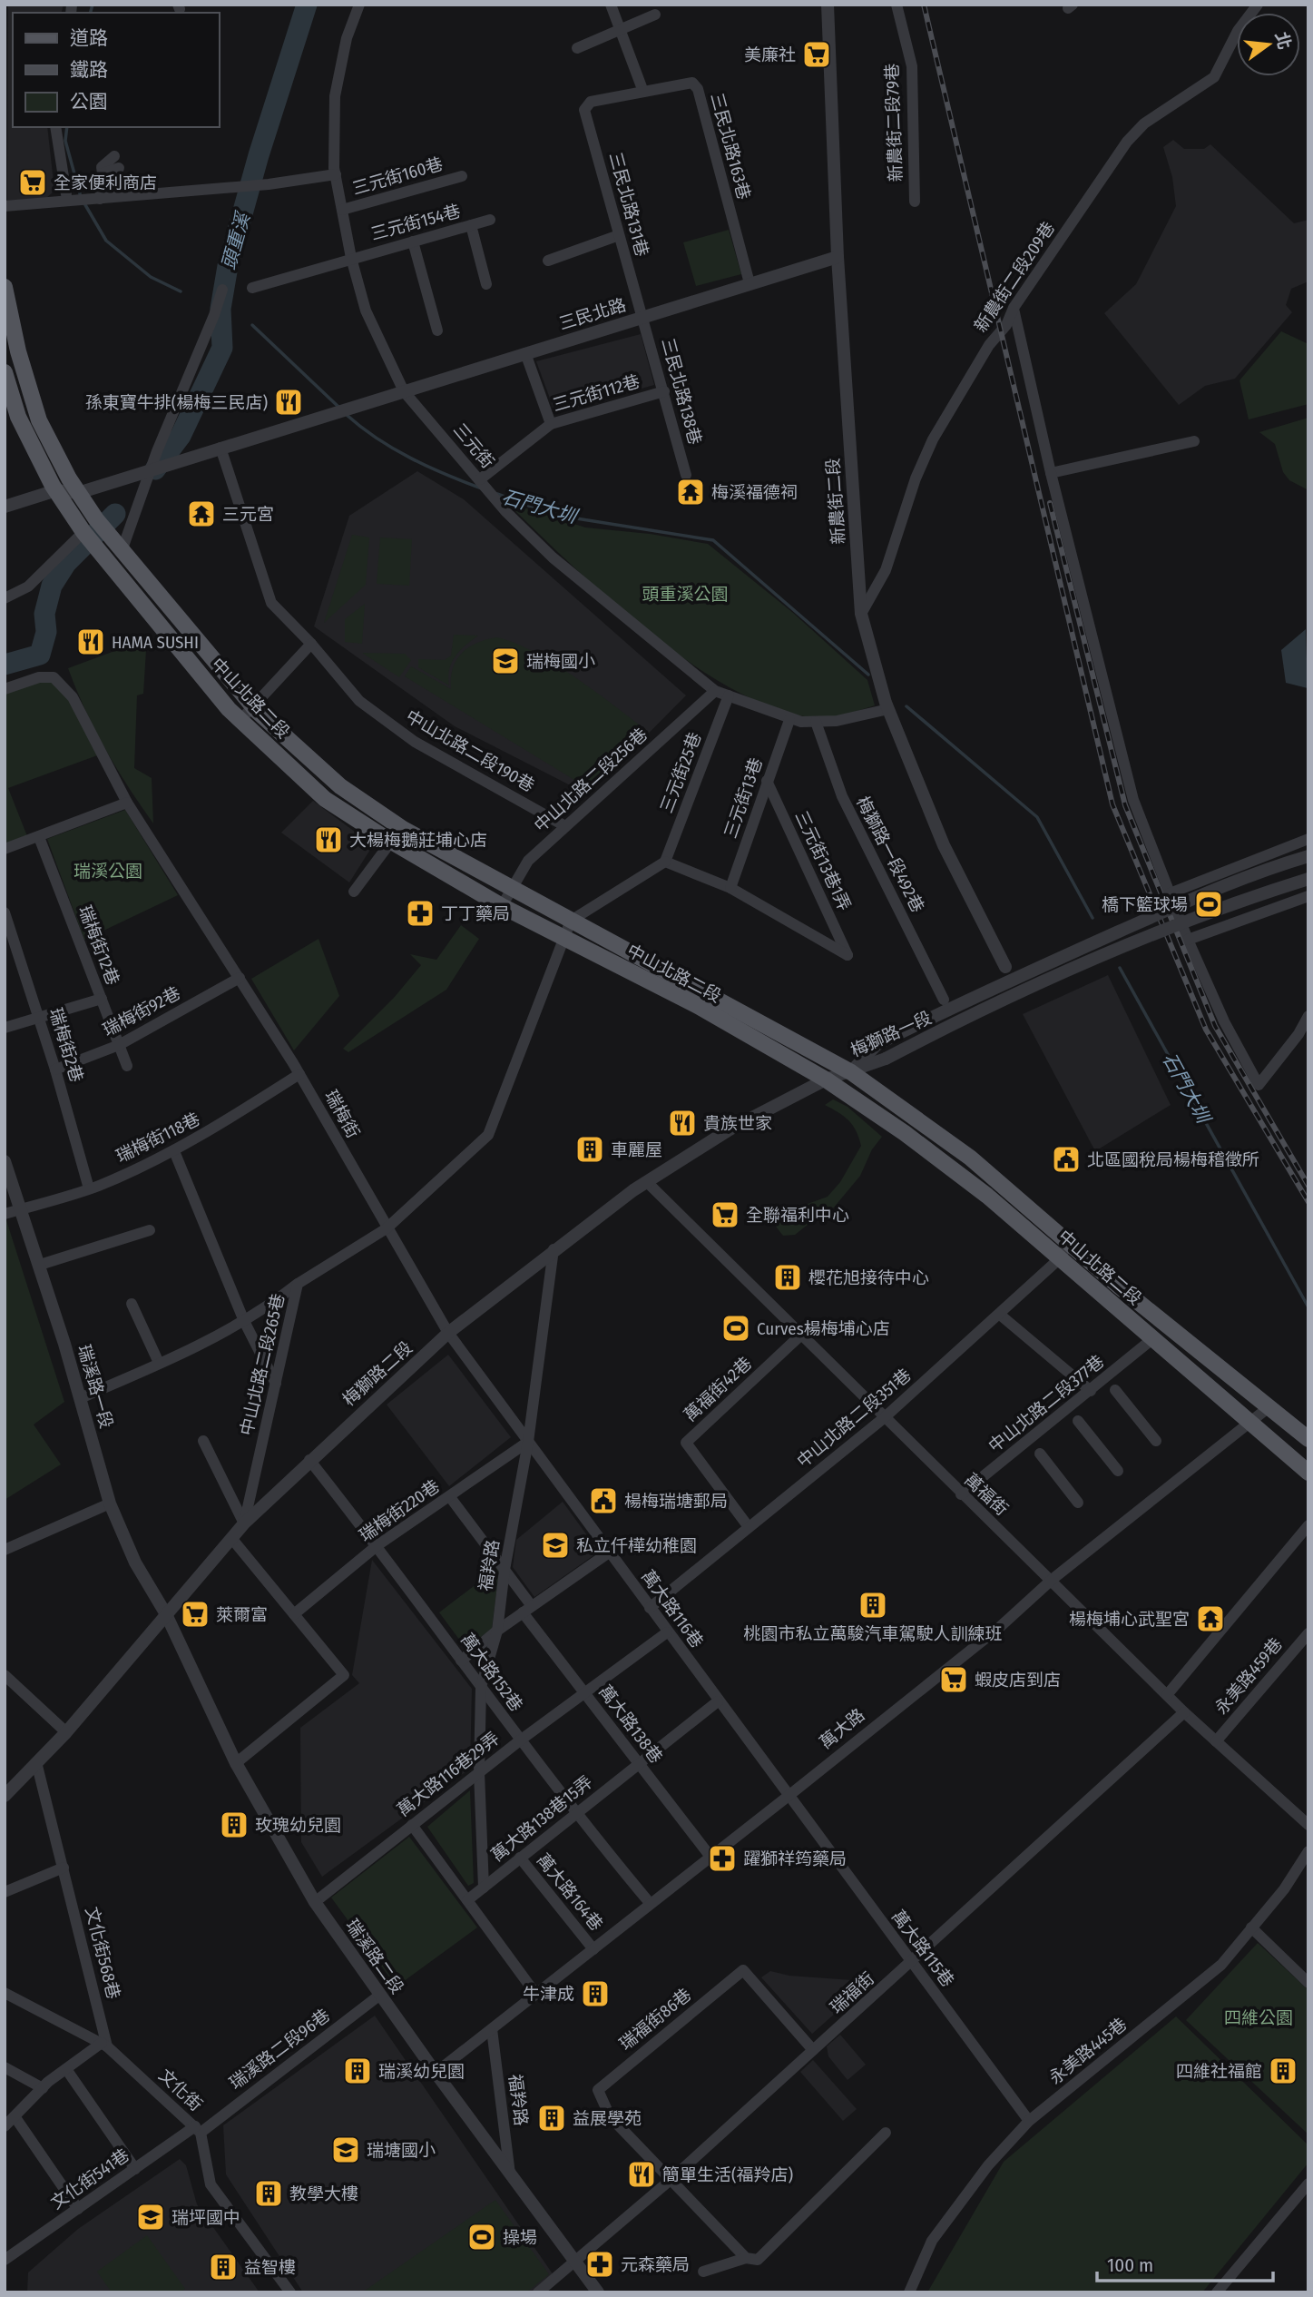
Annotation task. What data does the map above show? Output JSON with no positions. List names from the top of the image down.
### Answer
{
  "streets": {
    "main road": ["中山北路二段"],
    "street": [
      "新農街二段79巷",
      "三民北路163巷",
      "三元街160巷",
      "三民北路131巷",
      "三元街154巷",
      "新農街二段209巷",
      "三民北路",
      "三民北路138巷",
      "三元街112巷",
      "三元街",
      "新農街二段",
      "中山北路二段190巷",
      "三元街25巷",
      "中山北路二段256巷",
      "三元街13巷",
      "梅獅路一段492巷",
      "三元街13巷1弄",
      "瑞梅街12巷",
      "瑞梅街92巷",
      "梅獅路一段",
      "瑞梅街2巷",
      "瑞梅街",
      "瑞梅街118巷",
      "中山北路二段265巷",
      "梅獅路二段",
      "瑞溪路一段",
      "萬福街42巷",
      "中山北路二段377巷",
      "中山北路二段351巷",
      "萬福街",
      "瑞梅街220巷",
      "福羚路",
      "萬大路116巷",
      "萬大路152巷",
      "永美路459巷",
      "萬大路138巷",
      "萬大路",
      "萬大路116巷29弄",
      "萬大路138巷15弄",
      "萬大路164巷",
      "萬大路115巷",
      "文化街568巷",
      "瑞溪路二段",
      "瑞福街",
      "瑞福街86巷",
      "瑞溪路二段96巷",
      "永美路445巷",
      "文化街",
      "文化街541巷"
    ]
  },
  "crossings": [
    ["三民北路163巷", "三民北路131巷"],
    ["三民北路163巷", "三民北路"],
    ["三元街160巷", "三元街"],
    ["三民北路131巷", "三民北路"],
    ["三民北路131巷", "三民北路138巷"],
    ["三元街154巷", "三元街"],
    ["新農街二段209巷", "新農街二段"],
    ["三民北路", "三民北路138巷"],
    ["三民北路", "三元街"],
    ["三民北路", "新農街二段"],
    ["三民北路", "中山北路二段190巷"],
    ["三民北路138巷", "三元街112巷"],
    ["三元街112巷", "三元街"],
    ["三元街", "新農街二段"],
    ["三元街", "三元街25巷"],
    ["三元街", "中山北路二段256巷"],
    ["三元街", "三元街13巷"],
    ["三元街", "梅獅路一段492巷"],
    ["中山北路二段", "中山北路二段256巷"],
    ["中山北路二段", "梅獅路一段"],
    ["中山北路二段", "中山北路二段265巷"],
    ["中山北路二段", "梅獅路二段"],
    ["中山北路二段", "中山北路二段377巷"],
    ["中山北路二段", "中山北路二段351巷"],
    ["中山北路二段", "萬大路"],
    ["中山北路二段190巷", "中山北路二段256巷"],
    ["三元街13巷", "三元街13巷1弄"],
    ["瑞梅街12巷", "瑞梅街92巷"],
    ["瑞梅街92巷", "瑞梅街2巷"],
    ["瑞梅街92巷", "瑞梅街"],
    ["梅獅路一段", "梅獅路二段"],
    ["瑞梅街2巷", "瑞梅街118巷"],
    ["瑞梅街", "瑞梅街118巷"],
    ["瑞梅街", "中山北路二段265巷"],
    ["瑞梅街", "梅獅路二段"],
    ["瑞梅街", "瑞梅街220巷"],
    ["瑞梅街", "福羚路"],
    ["瑞梅街", "萬大路116巷"],
    ["瑞梅街118巷", "瑞溪路一段"],
    ["中山北路二段265巷", "梅獅路二段"],
    ["梅獅路二段", "瑞溪路一段"],
    ["梅獅路二段", "萬福街"],
    ["梅獅路二段", "福羚路"],
    ["梅獅路二段", "萬大路152巷"],
    ["梅獅路二段", "文化街568巷"],
    ["梅獅路二段", "瑞溪路二段"],
    ["瑞溪路一段", "瑞溪路二段"],
    ["萬福街42巷", "中山北路二段351巷"],
    ["萬福街42巷", "萬福街"],
    ["中山北路二段377巷", "萬福街"],
    ["中山北路二段351巷", "萬福街"],
    ["中山北路二段351巷", "萬大路116巷"],
    ["萬福街", "永美路459巷"],
    ["萬福街", "萬大路"],
    ["萬福街", "瑞福街"],
    ["瑞梅街220巷", "福羚路"],
    ["瑞梅街220巷", "萬大路116巷"],
    ["瑞梅街220巷", "萬大路152巷"],
    ["瑞梅街220巷", "萬大路138巷"],
    ["福羚路", "萬大路116巷"],
    ["福羚路", "萬大路152巷"],
    ["福羚路", "萬大路138巷"],
    ["福羚路", "萬大路"],
    ["福羚路", "萬大路116巷29弄"],
    ["福羚路", "萬大路138巷15弄"],
    ["福羚路", "瑞溪路二段"],
    ["萬大路116巷", "萬大路"],
    ["萬大路116巷", "萬大路116巷29弄"],
    ["萬大路116巷", "萬大路138巷15弄"],
    ["萬大路116巷", "萬大路115巷"],
    ["萬大路152巷", "萬大路"],
    ["萬大路152巷", "萬大路116巷29弄"],
    ["萬大路152巷", "萬大路138巷15弄"],
    ["萬大路138巷", "萬大路"],
    ["萬大路138巷", "萬大路116巷29弄"],
    ["萬大路138巷", "萬大路138巷15弄"],
    ["萬大路", "萬大路164巷"],
    ["萬大路", "萬大路115巷"],
    ["萬大路", "瑞溪路二段"],
    ["萬大路116巷29弄", "瑞溪路二段"],
    ["萬大路138巷15弄", "萬大路164巷"],
    ["萬大路115巷", "瑞福街"],
    ["萬大路115巷", "永美路445巷"],
    ["文化街568巷", "文化街"],
    ["瑞溪路二段", "瑞福街"],
    ["瑞溪路二段", "瑞溪路二段96巷"],
    ["瑞福街", "瑞福街86巷"],
    ["瑞溪路二段96巷", "文化街"],
    ["瑞溪路二段96巷", "文化街541巷"],
    ["文化街", "文化街541巷"]
  ],
  "water": ["頭重溪", "石門大圳"],
  "parks": ["頭重溪公園", "瑞溪公園", "四維公園"],
  "places": {
    "supermarket": [
      "美廉社",
      "全家便利商店",
      "全聯福利中心",
      "萊爾富",
      "蝦皮店到店"
    ],
    "restaurant": [
      "孫東寶牛排(楊梅三民店)",
      "HAMA SUSHI",
      "大楊梅鵝莊埔心店",
      "貴族世家",
      "簡單生活(福羚店)"
    ],
    "temple": ["梅溪福德祠", "三元宮", "楊梅埔心武聖宮"],
    "school or university": [
      "瑞梅國小",
      "私立仟樺幼稚園",
      "瑞塘國小",
      "瑞坪國中"
    ],
    "sports": ["橋下籃球場", "Curves楊梅埔心店", "操場"],
    "pharmacy": ["丁丁藥局", "躍獅祥筠藥局", "元森藥局"],
    "building": [
      "車麗屋",
      "櫻花旭接待中心",
      "桃園市私立萬駿汽車駕駛人訓練班",
      "玫瑰幼兒園",
      "牛津成",
      "瑞溪幼兒園",
      "四維社福館",
      "益展學苑",
      "教學大樓",
      "益智樓"
    ],
    "public building": ["北區國稅局楊梅稽徵所", "楊梅瑞塘郵局"]
  },
  "legend": ["道路", "鐵路", "公園"],
  "scale_bar": "100 m",
  "north": "right"
}
